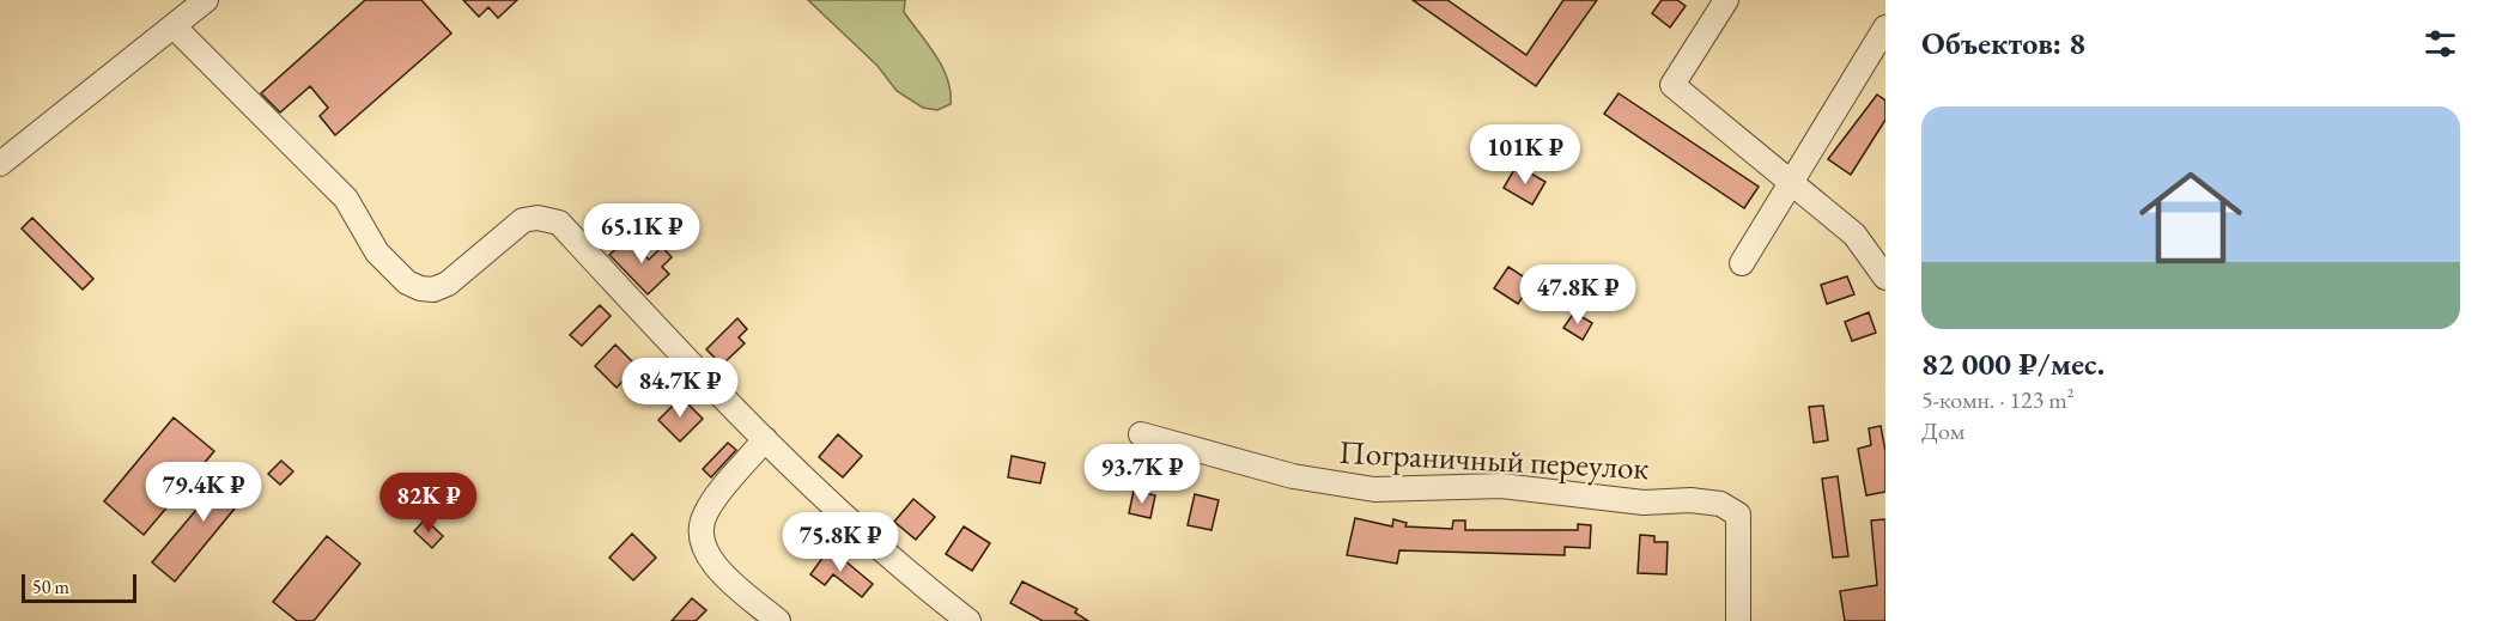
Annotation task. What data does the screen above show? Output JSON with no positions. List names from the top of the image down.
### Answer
{
  "streets": {
    "street": ["Пограничный переулок"]
  },
  "scale_bar": "50 m",
  "page": {
    "heading": "Объектов: 8",
    "list": [
      {
        "name": "82 000 ₽/мес.",
        "note": "5-комн. · 123 m² · Дом"
      }
    ],
    "price": [
      "101K ₽",
      "65.1K ₽",
      "47.8K ₽",
      "84.7K ₽",
      "93.7K ₽",
      "79.4K ₽",
      "82K ₽",
      "75.8K ₽"
    ],
    "scale": "50 m"
  }
}
